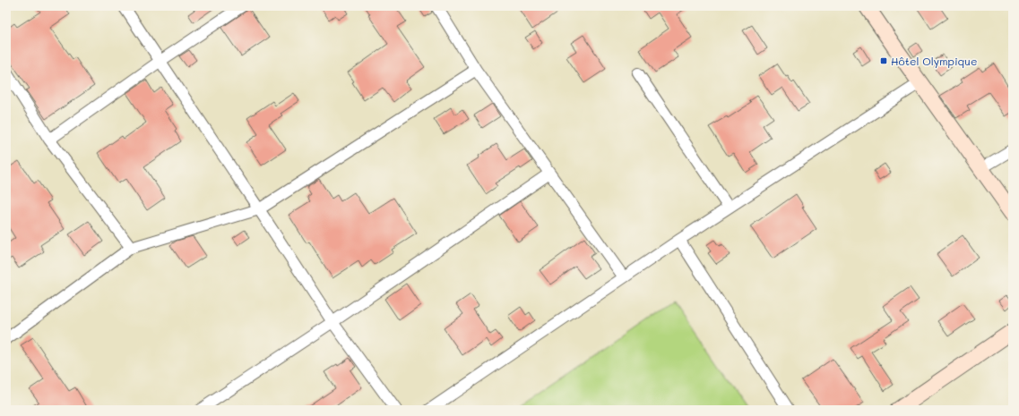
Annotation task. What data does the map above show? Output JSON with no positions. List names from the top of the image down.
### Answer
{
  "places": {
    "transit": ["Hôtel Olympique"]
  }
}
